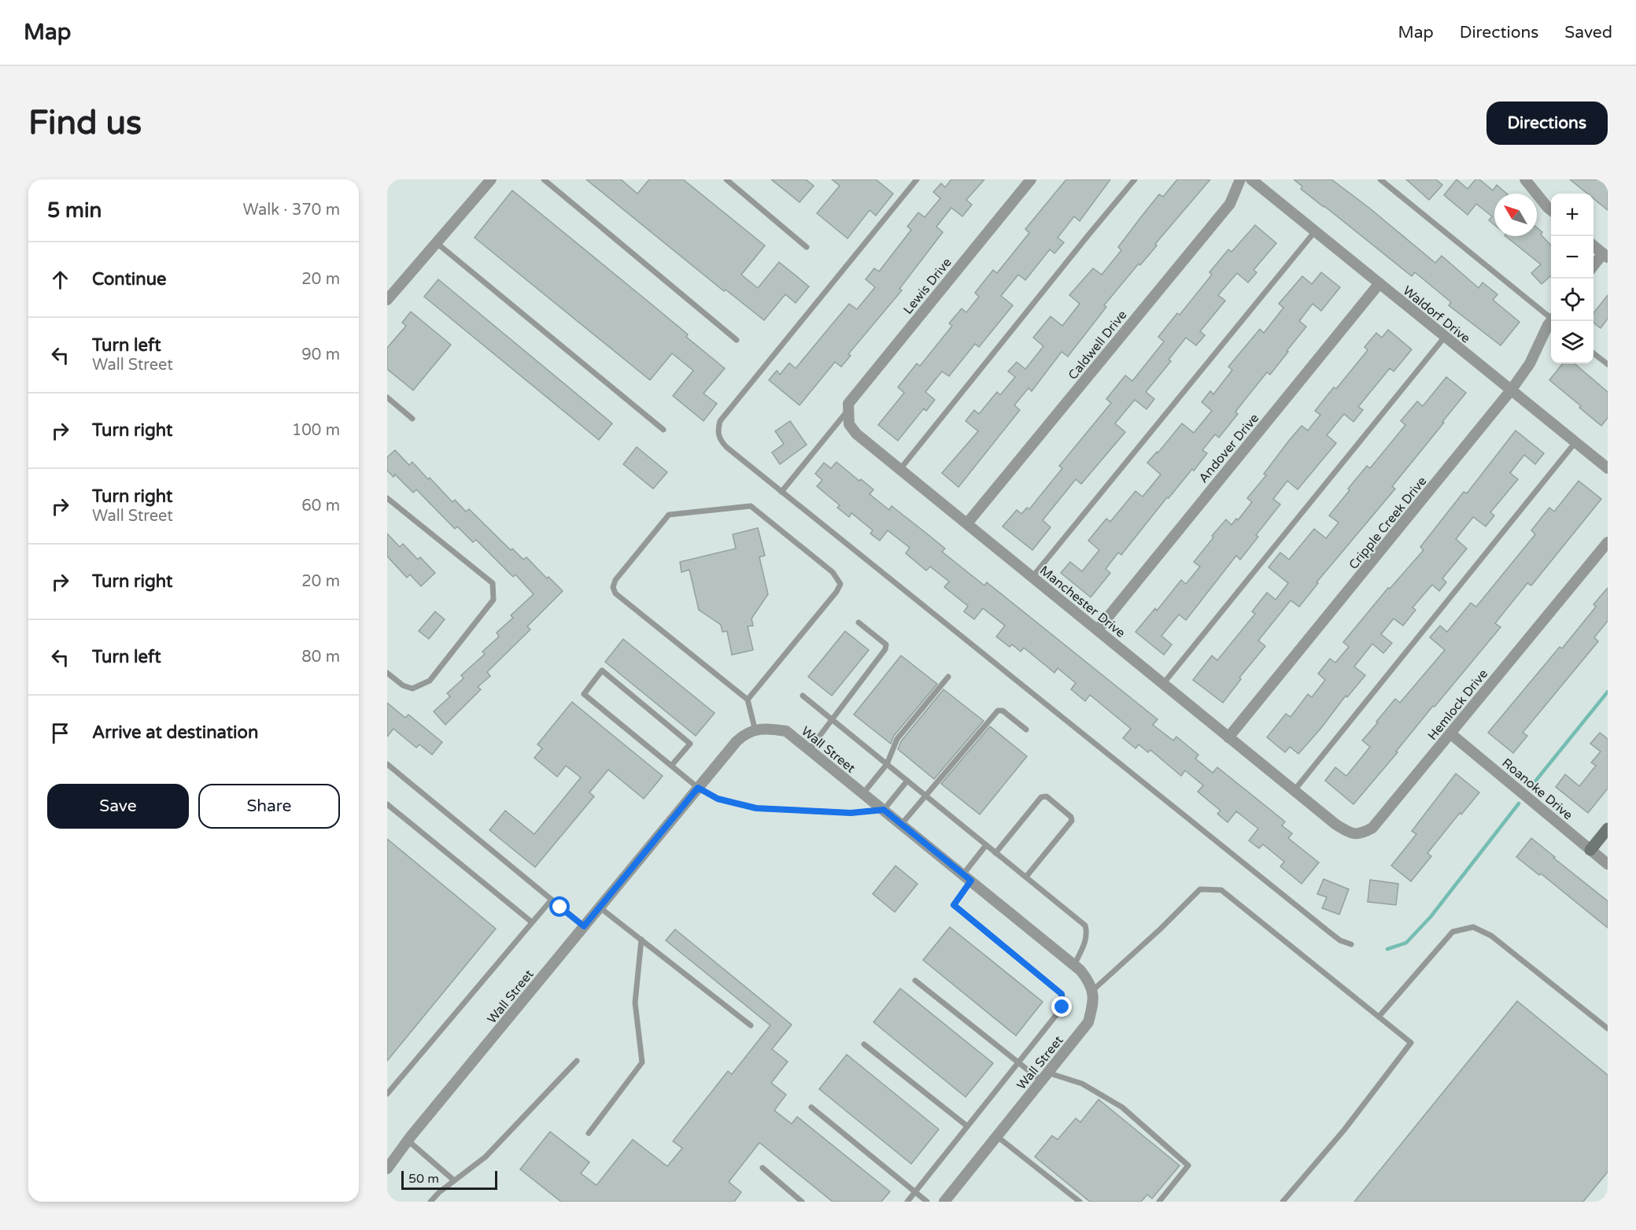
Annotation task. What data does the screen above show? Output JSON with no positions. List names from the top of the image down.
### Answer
{
  "streets": {
    "street": [
      "Lewis Drive",
      "Waldorf Drive",
      "Caldwell Drive",
      "Andover Drive",
      "Cripple Creek Drive",
      "Manchester Drive",
      "Hemlock Drive",
      "Wall Street",
      "Roanoke Drive"
    ]
  },
  "crossings": [
    ["Lewis Drive", "Manchester Drive"],
    ["Waldorf Drive", "Andover Drive"],
    ["Waldorf Drive", "Cripple Creek Drive"],
    ["Caldwell Drive", "Manchester Drive"],
    ["Andover Drive", "Manchester Drive"],
    ["Cripple Creek Drive", "Manchester Drive"],
    ["Manchester Drive", "Hemlock Drive"],
    ["Hemlock Drive", "Roanoke Drive"]
  ],
  "scale_bar": "50 m",
  "north": "top left",
  "page": {
    "header": "Map",
    "nav": ["Map", "Directions", "Saved"],
    "buttons": [
      "Directions",
      ["Save", "Share"]
    ],
    "title": "Find us",
    "heading": ["5 min", "Walk · 370 m"],
    "map_buttons": ["+", "−"],
    "list": [
      ["Continue", "20 m"],
      ["Turn left", "Wall Street", "90 m"],
      ["Turn right", "100 m"],
      ["Turn right", "Wall Street", "60 m"],
      ["Turn right", "20 m"],
      ["Turn left", "80 m"],
      "Arrive at destination"
    ],
    "scale": "50 m"
  }
}
